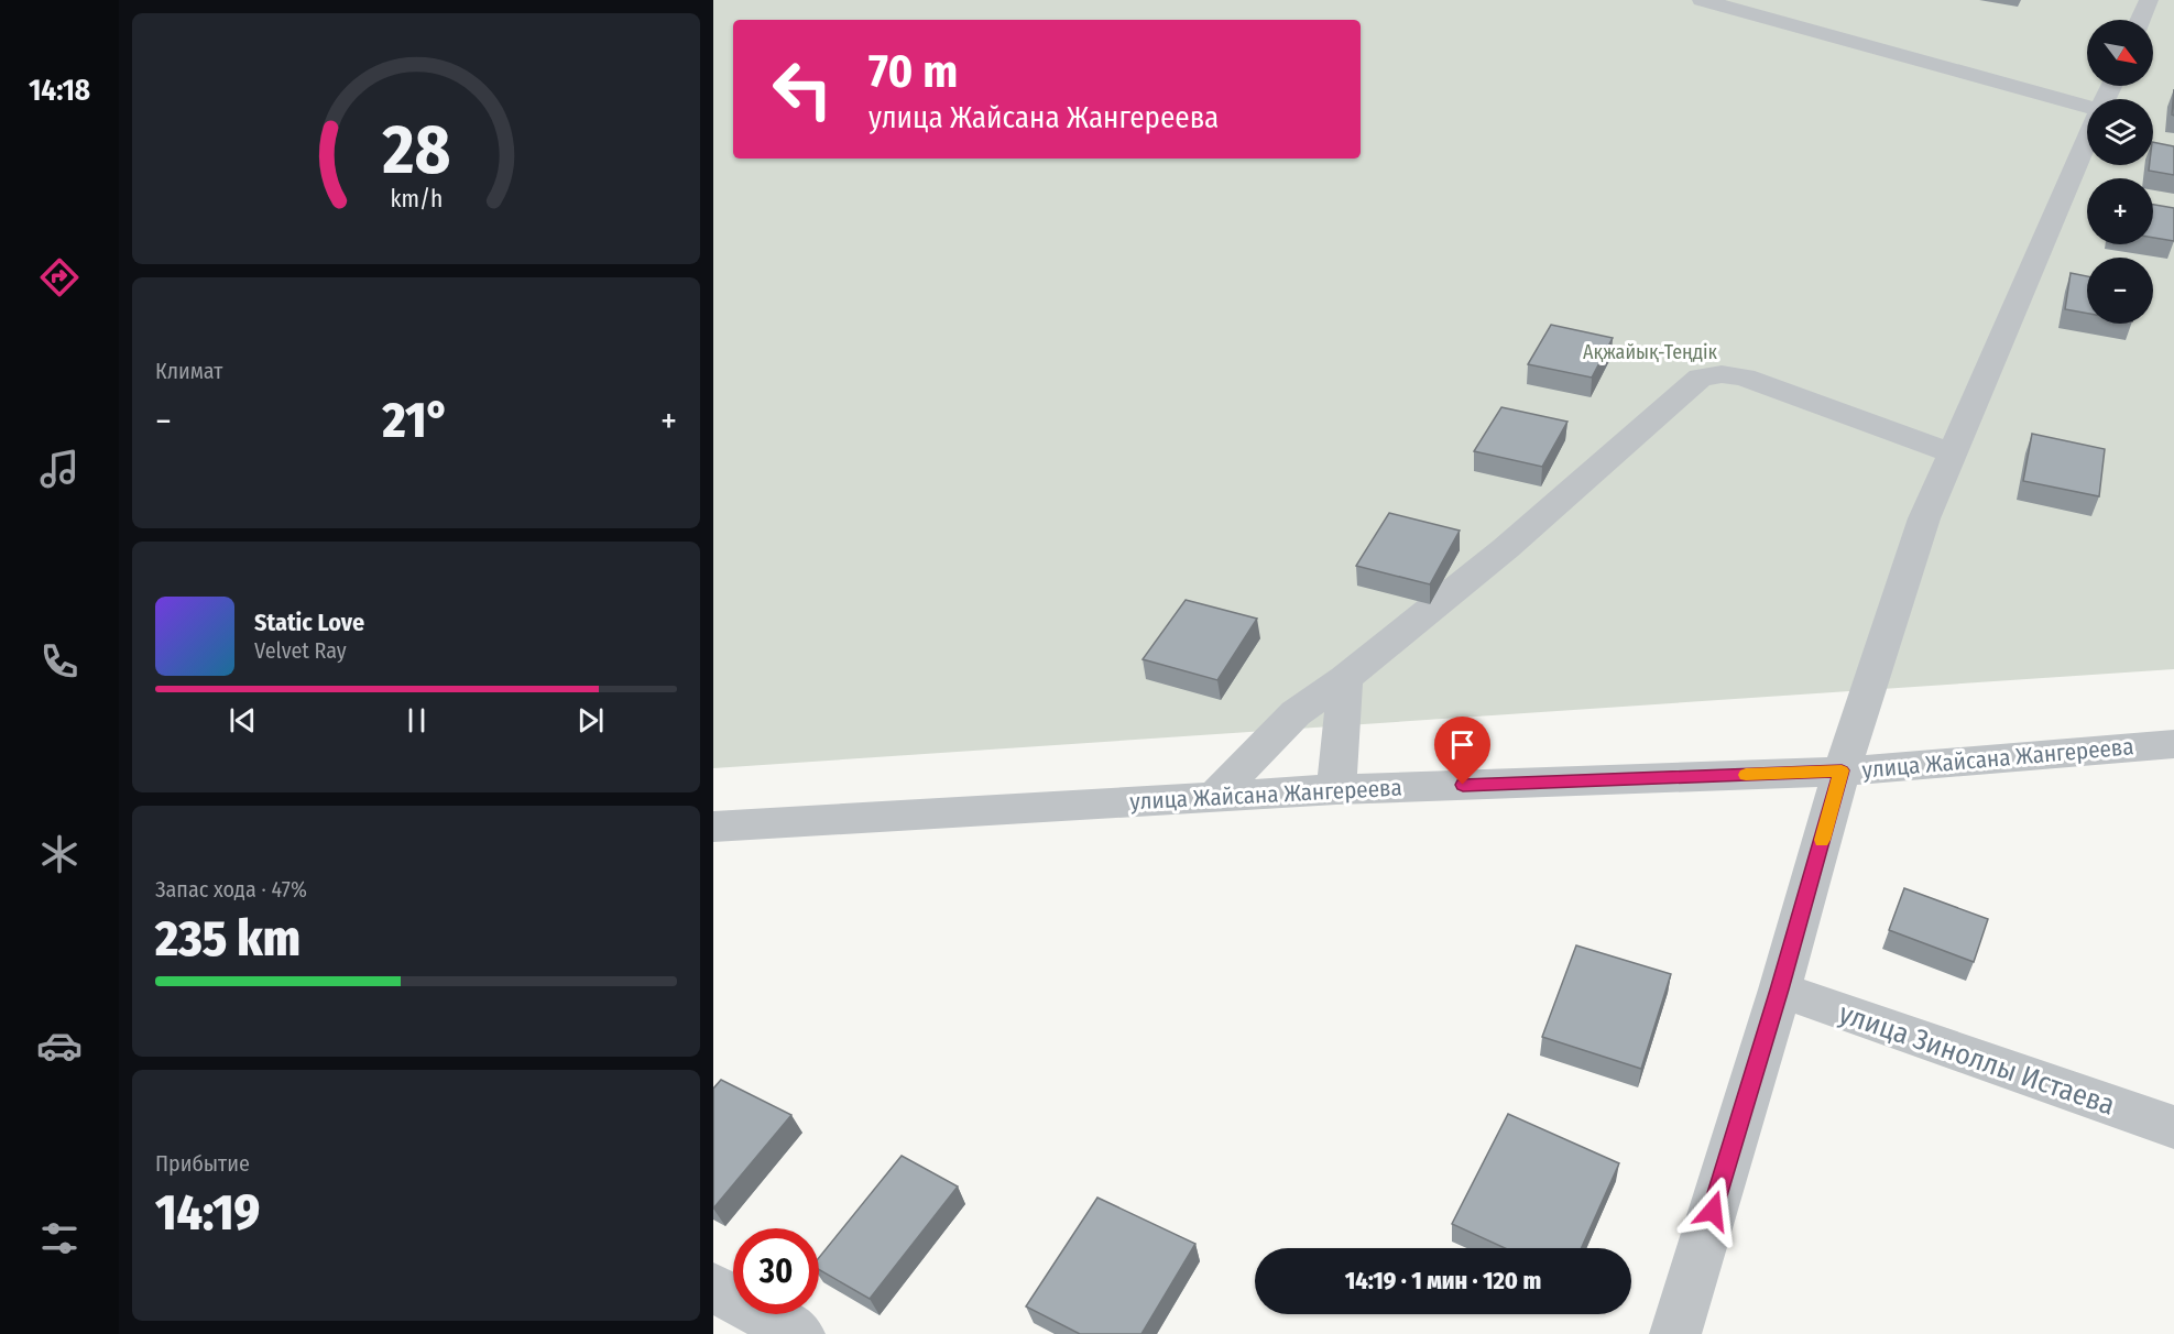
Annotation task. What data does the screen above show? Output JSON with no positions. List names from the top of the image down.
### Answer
{
  "streets": {
    "street": ["улица Жайсана Жангереева", "улица Зиноллы Истаева"]
  },
  "parks": ["Ақжайық-Теңдік"],
  "north": "bottom right",
  "page": {
    "tabs": "14:18",
    "map_buttons": ["+", "−"],
    "turn": ["70 m", "улица Жайсана Жангереева"],
    "tile": [
      "Климат",
      ["Запас хода · 47%", "235 km"],
      ["Прибытие", "14:19"]
    ],
    "heat": ["−", "21°", "+"],
    "song": ["Static Love", "Velvet Ray"],
    "limit": "30",
    "trip": "14:19 · 1 мин · 120 m",
    "gauge": ["28", "km/h"]
  }
}
